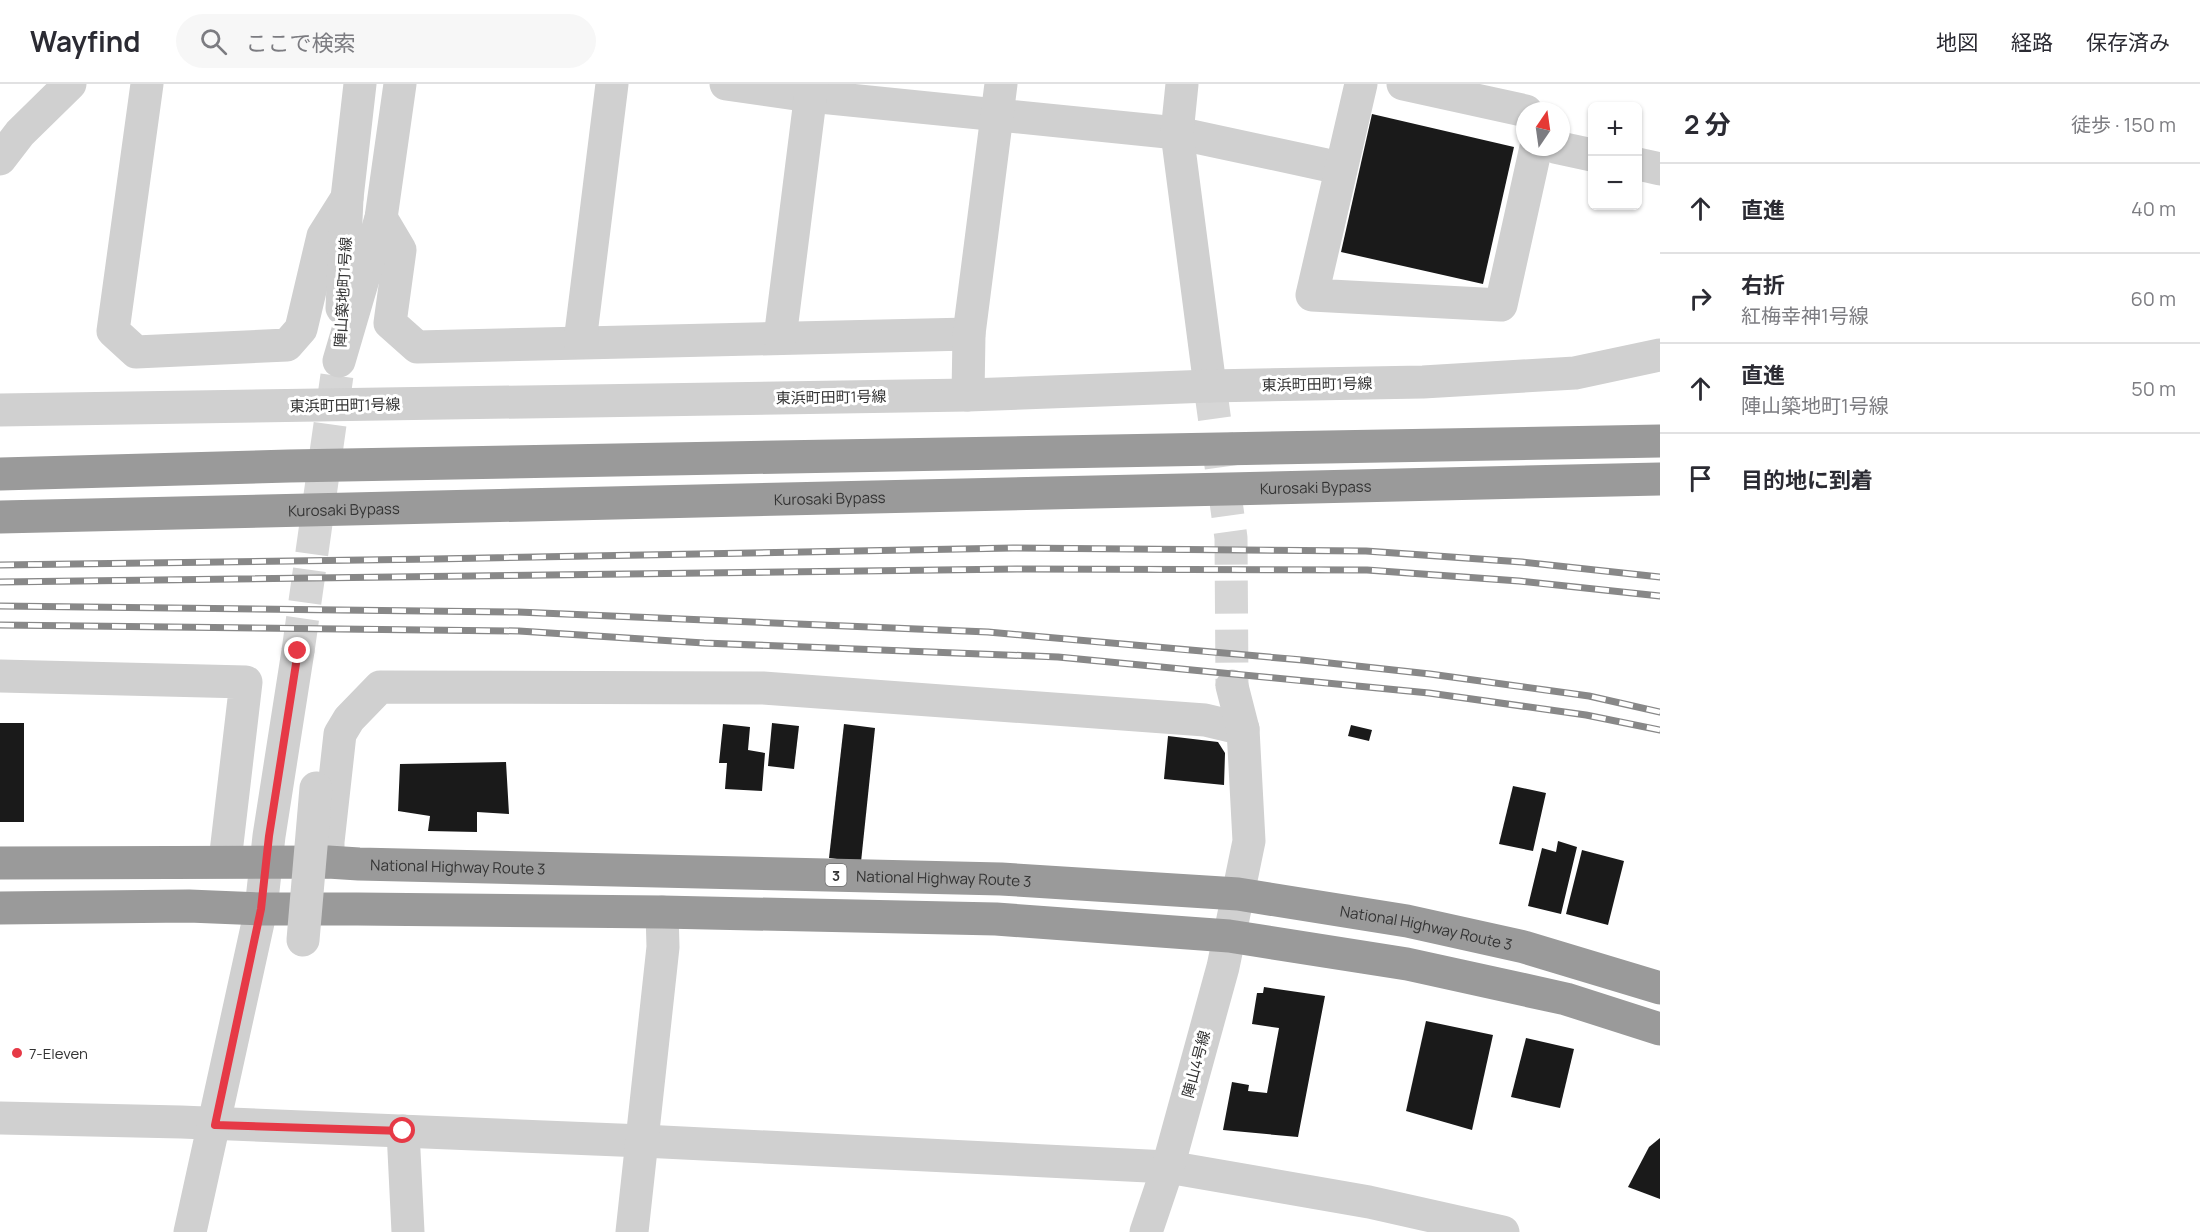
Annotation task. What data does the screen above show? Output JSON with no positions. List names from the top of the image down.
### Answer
{
  "streets": {
    "highway": ["Kurosaki Bypass", "National Highway Route 3", "3"],
    "street": ["陣山築地町1号線", "東浜町田町1号線", "陣山4号線"]
  },
  "crossings": [
    ["National Highway Route 3", "陣山4号線"]
  ],
  "places": ["7-Eleven"],
  "north": "top",
  "page": {
    "header": "Wayfind",
    "search": "ここで検索",
    "nav": ["地図", "経路", "保存済み"],
    "heading": ["2 分", "徒歩 · 150 m"],
    "map_buttons": ["+", "−"],
    "list": [
      ["直進", "40 m"],
      ["右折", "紅梅幸神1号線", "60 m"],
      ["直進", "陣山築地町1号線", "50 m"],
      "目的地に到着"
    ]
  }
}
